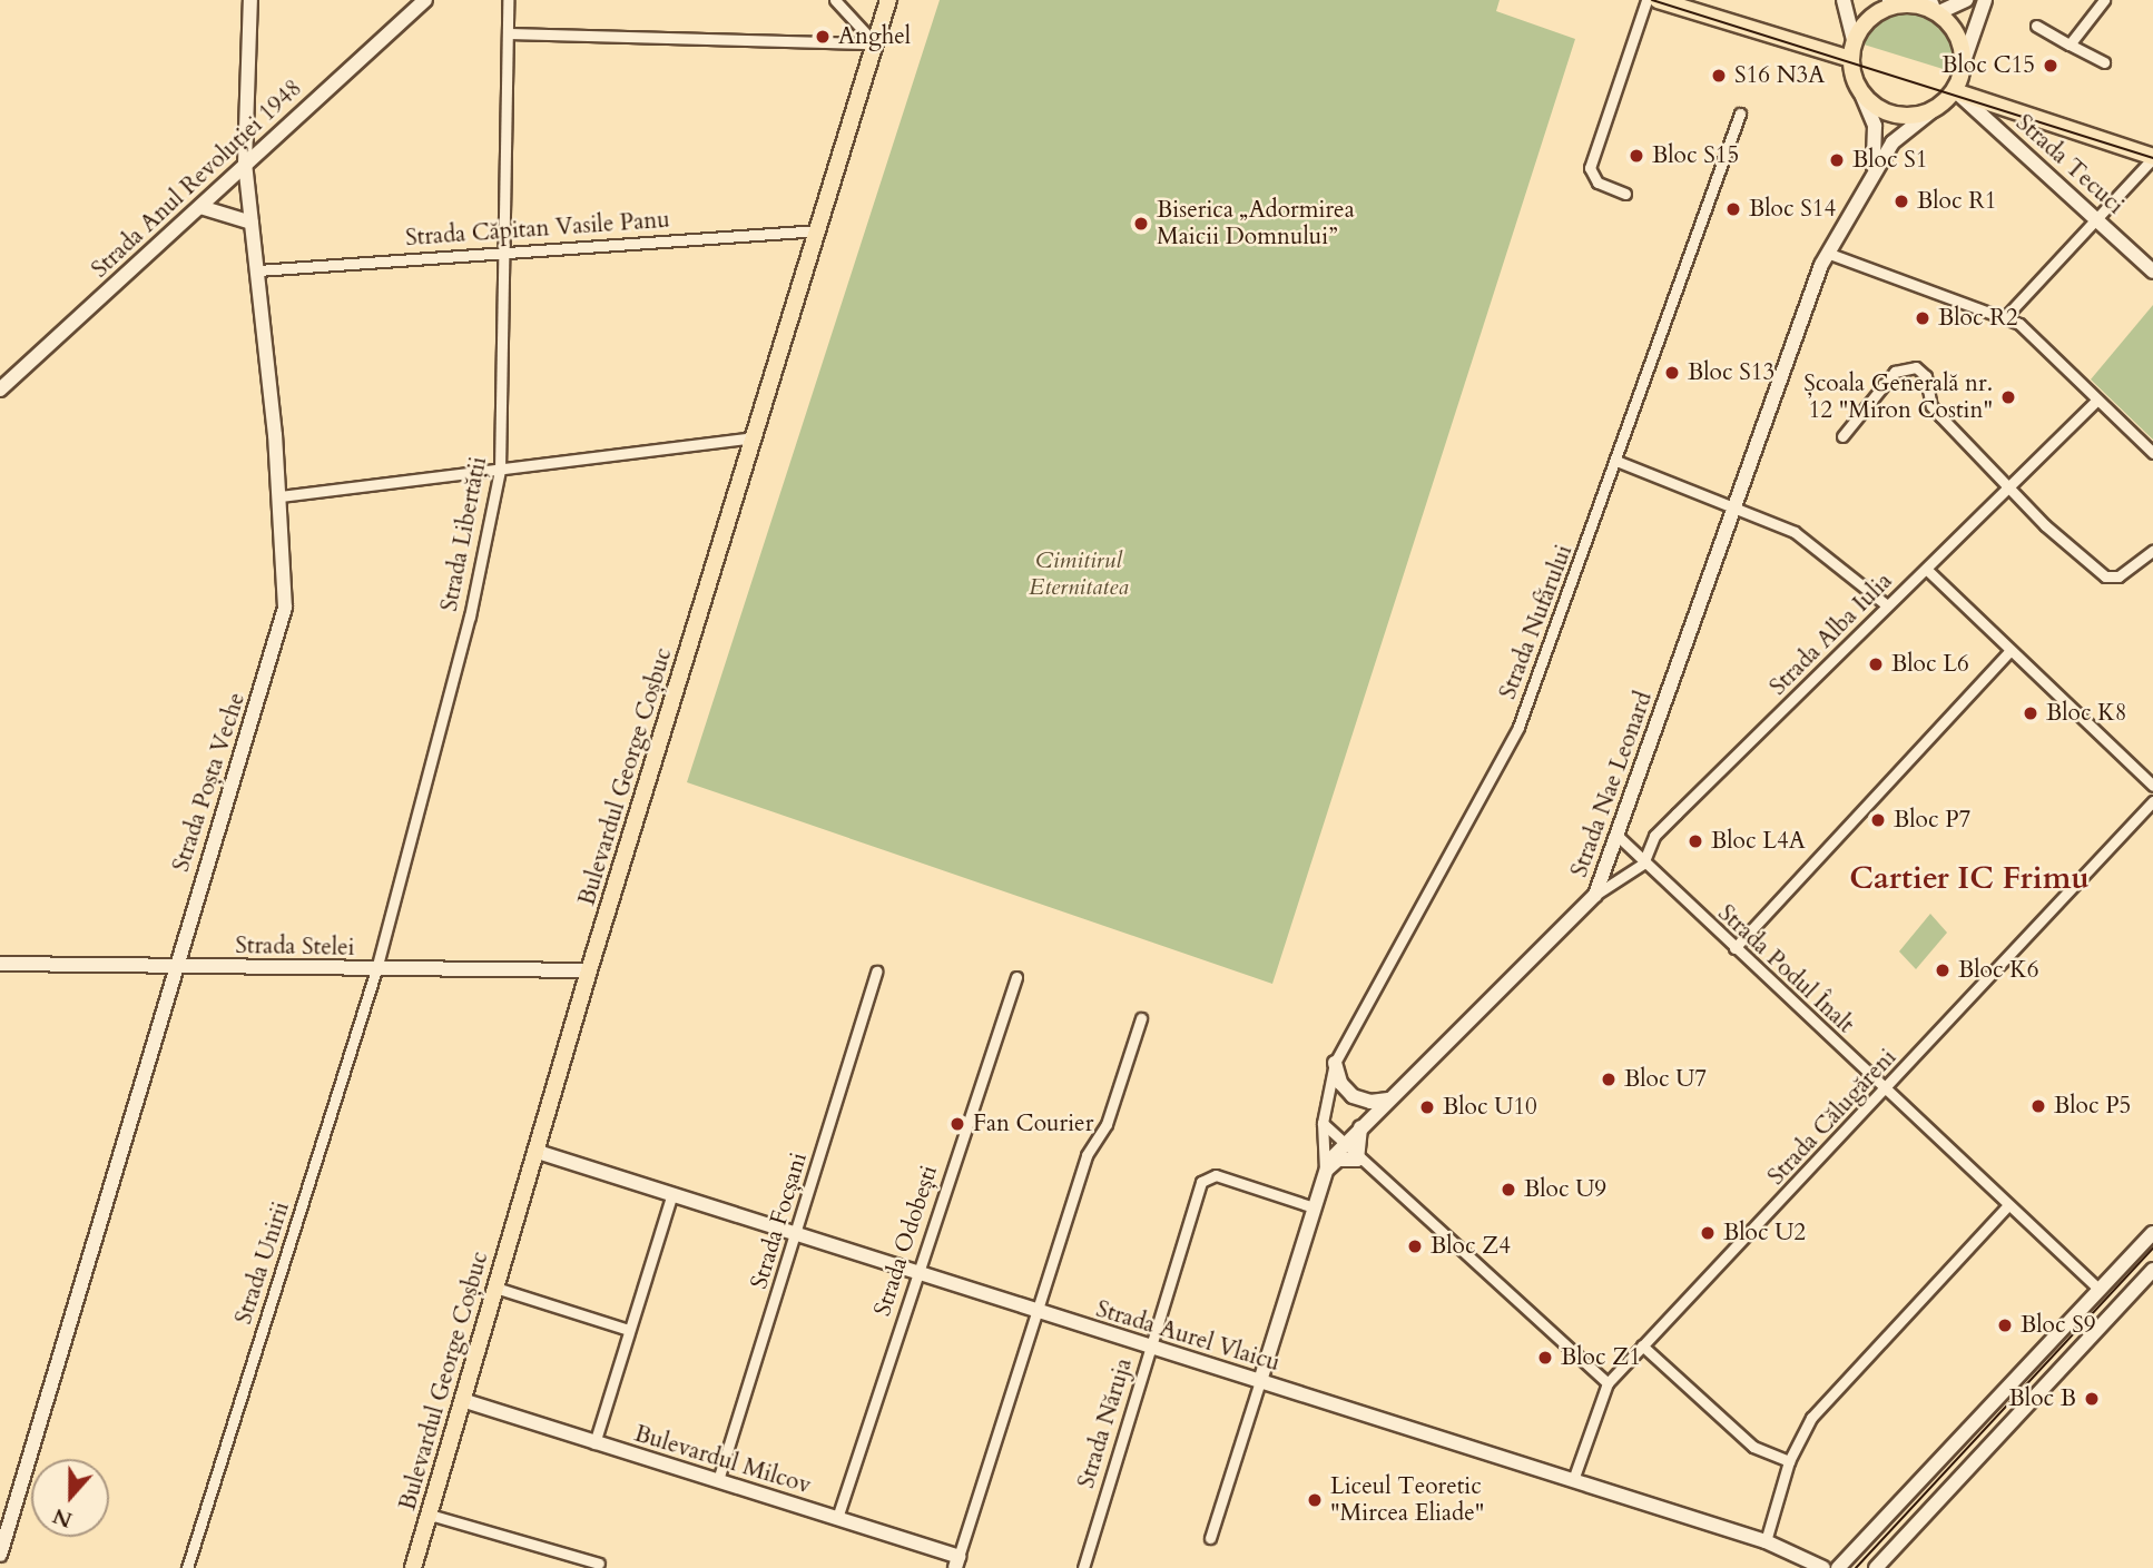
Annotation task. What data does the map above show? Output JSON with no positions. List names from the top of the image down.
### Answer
{
  "streets": {
    "main road": ["Bulevardul George Coșbuc"],
    "street": [
      "Strada Tecuci",
      "Strada Anul Revoluției 1948",
      "Strada Căpitan Vasile Panu",
      "Strada Libertății",
      "Strada Nufărului",
      "Strada Alba Iulia",
      "Strada Poșta Veche",
      "Strada Nae Leonard",
      "Strada Stelei",
      "Strada Podul Înalt",
      "Strada Călugăreni",
      "Strada Focșani",
      "Strada Odobești",
      "Strada Unirii",
      "Strada Aurel Vlaicu",
      "Strada Năruja",
      "Bulevardul Milcov"
    ]
  },
  "crossings": [
    ["Strada Tecuci", "Strada Nae Leonard"],
    ["Strada Anul Revoluției 1948", "Strada Poșta Veche"],
    ["Strada Căpitan Vasile Panu", "Strada Libertății"],
    ["Strada Căpitan Vasile Panu", "Bulevardul George Coșbuc"],
    ["Strada Căpitan Vasile Panu", "Strada Poșta Veche"],
    ["Strada Libertății", "Strada Stelei"],
    ["Strada Libertății", "Strada Unirii"],
    ["Strada Nufărului", "Strada Nae Leonard"],
    ["Strada Alba Iulia", "Strada Nae Leonard"],
    ["Strada Alba Iulia", "Strada Podul Înalt"],
    ["Bulevardul George Coșbuc", "Strada Stelei"],
    ["Bulevardul George Coșbuc", "Strada Aurel Vlaicu"],
    ["Bulevardul George Coșbuc", "Bulevardul Milcov"],
    ["Strada Poșta Veche", "Strada Stelei"],
    ["Strada Nae Leonard", "Strada Podul Înalt"],
    ["Strada Nae Leonard", "Strada Aurel Vlaicu"],
    ["Strada Nae Leonard", "Strada Năruja"],
    ["Strada Stelei", "Strada Unirii"],
    ["Strada Podul Înalt", "Strada Călugăreni"],
    ["Strada Călugăreni", "Strada Aurel Vlaicu"],
    ["Strada Focșani", "Strada Aurel Vlaicu"],
    ["Strada Focșani", "Bulevardul Milcov"],
    ["Strada Odobești", "Strada Aurel Vlaicu"],
    ["Strada Odobești", "Bulevardul Milcov"],
    ["Strada Aurel Vlaicu", "Strada Năruja"]
  ],
  "districts": ["Cartier IC Frimu"],
  "parks": ["Cimitirul Eternitatea"],
  "places": [
    "Anghel",
    "Bloc C15",
    "S16 N3A",
    "Bloc S15",
    "Bloc S1",
    "Bloc R1",
    "Bloc S14",
    "Biserica „Adormirea Maicii Domnului”",
    "Bloc R2",
    "Bloc S13",
    "Școala Generală nr. 12 \"Miron Costin\"",
    "Bloc L6",
    "Bloc K8",
    "Bloc P7",
    "Bloc L4A",
    "Bloc K6",
    "Bloc U7",
    "Bloc P5",
    "Bloc U10",
    "Fan Courier",
    "Bloc U9",
    "Bloc U2",
    "Bloc Z4",
    "Bloc S9",
    "Bloc Z1",
    "Bloc B",
    "Liceul Teoretic \"Mircea Eliade\""
  ],
  "north": "bottom"
}
